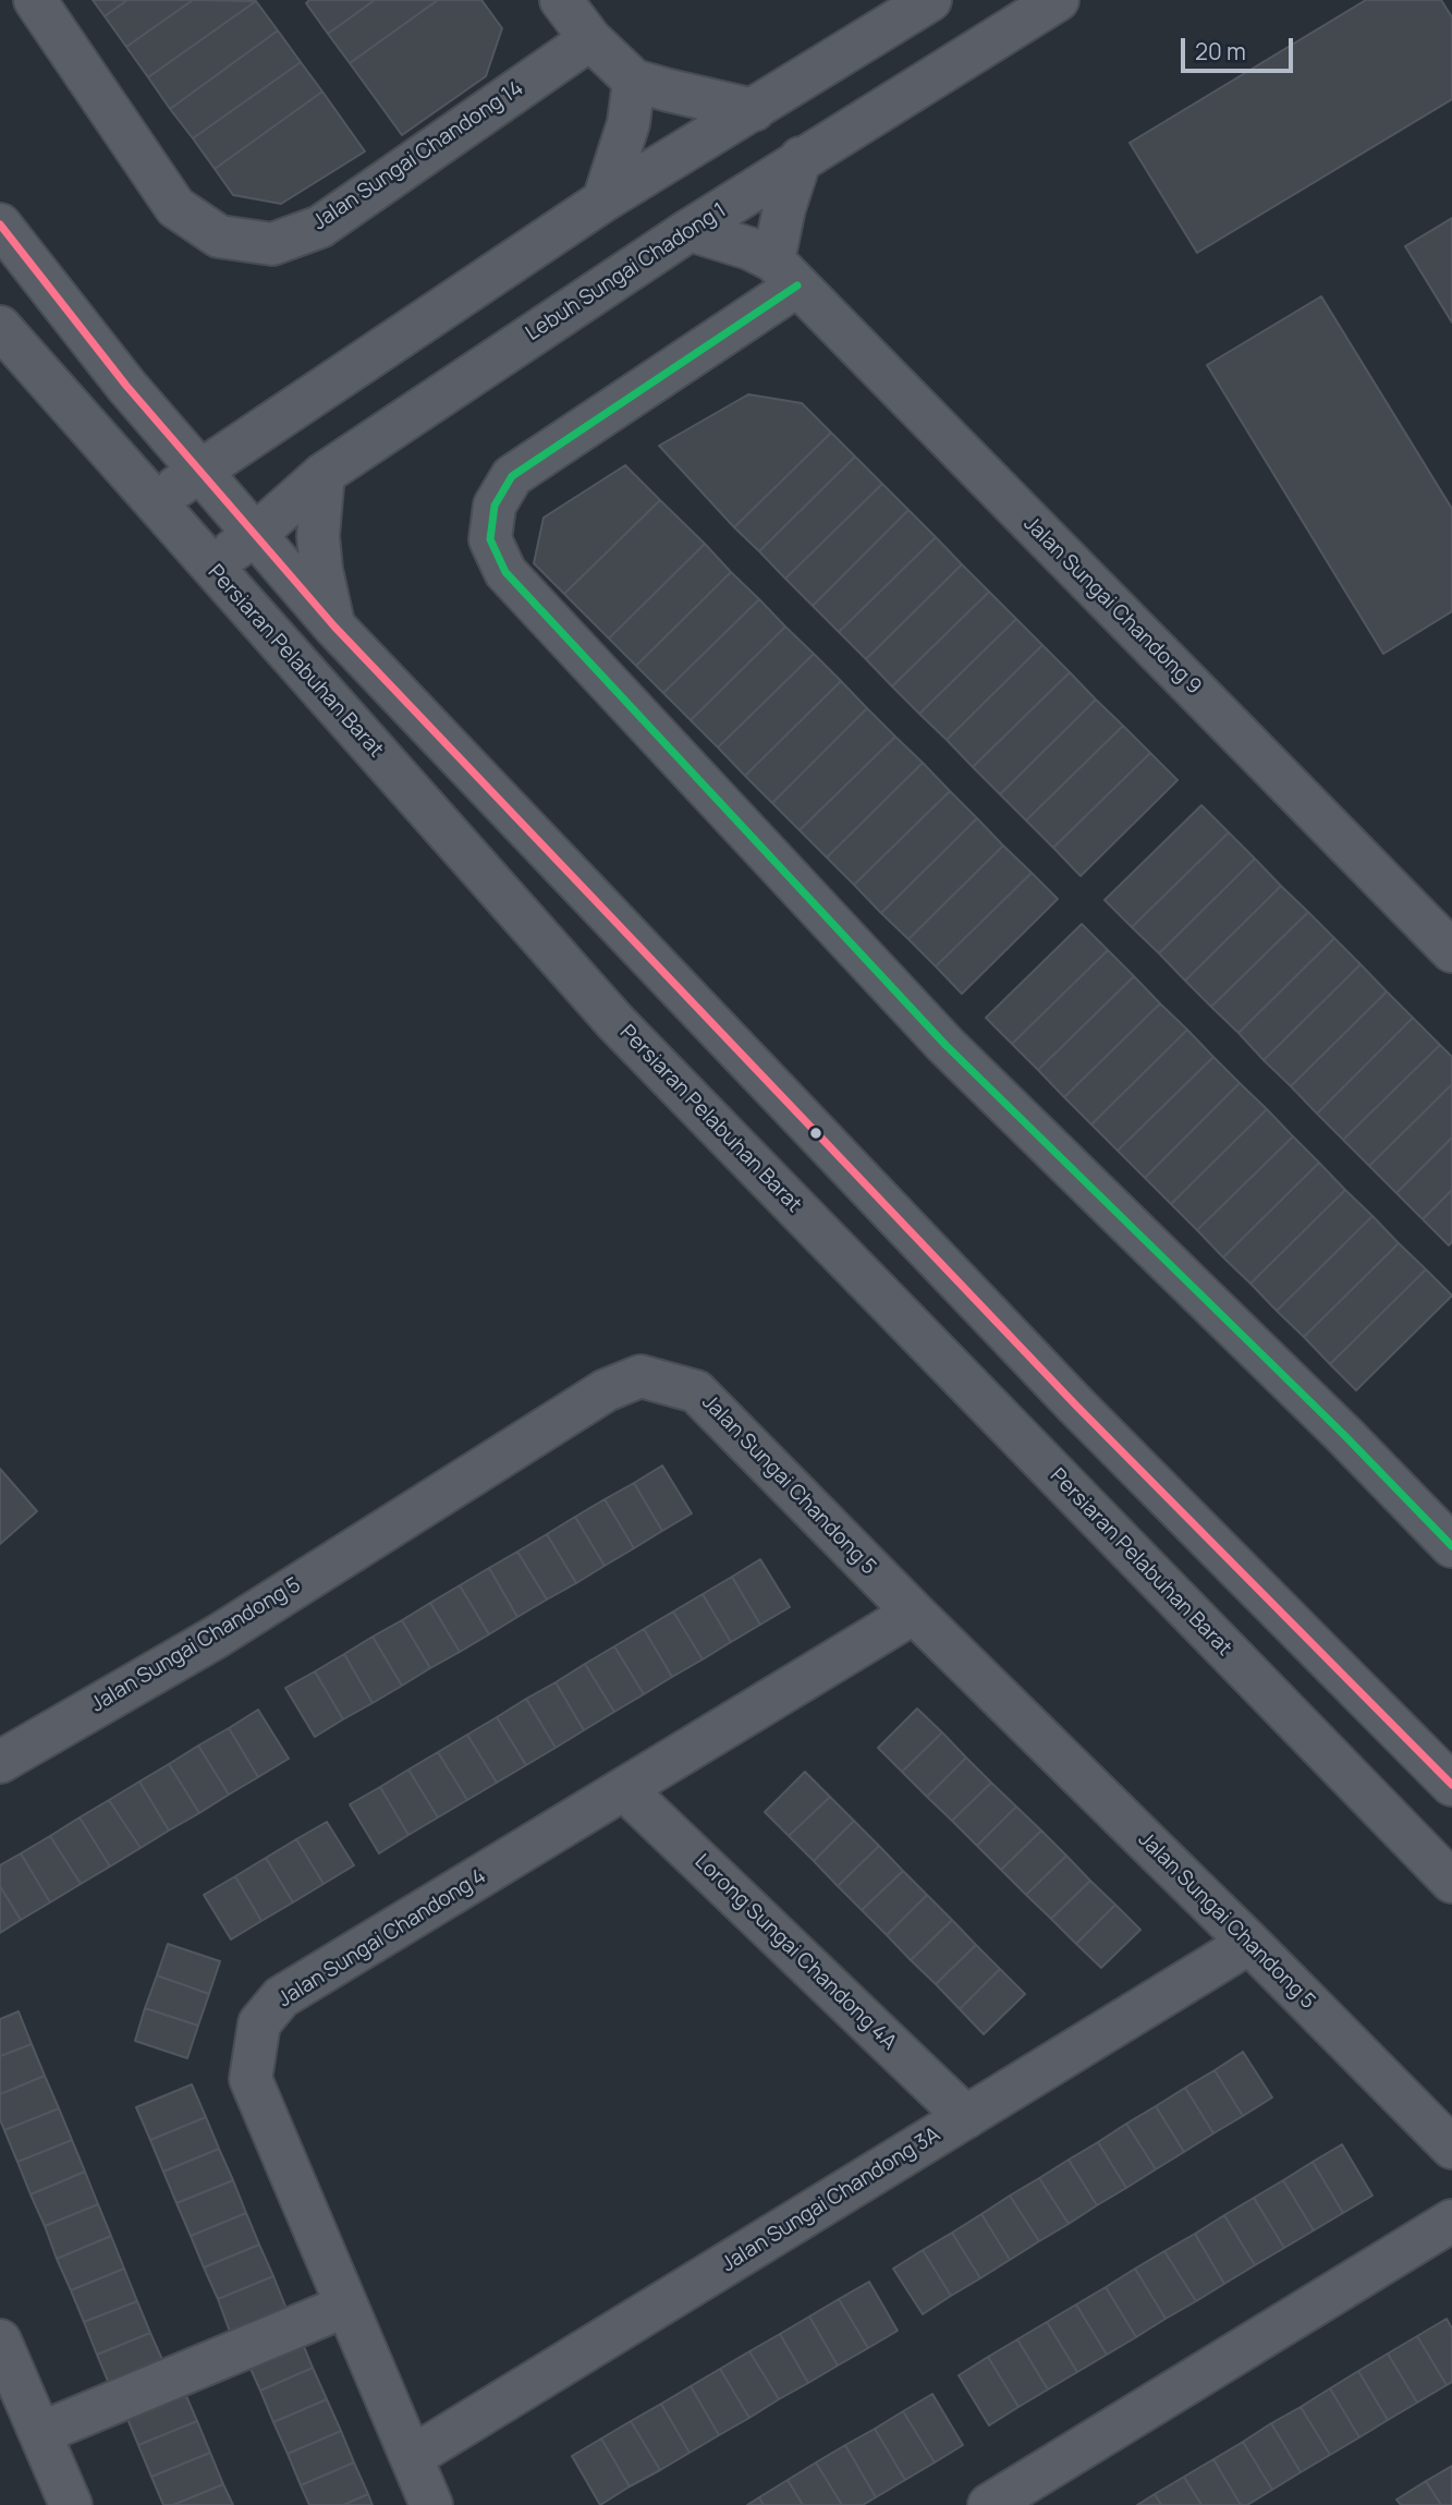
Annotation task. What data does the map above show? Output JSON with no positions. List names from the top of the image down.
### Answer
{
  "streets": {
    "street": [
      "Jalan Sungai Chandong 14",
      "Lebuh Sungai Chadong 1",
      "Jalan Sungai Chandong 9",
      "Persiaran Pelabuhan Barat",
      "Jalan Sungai Chandong 5",
      "Jalan Sungai Chandong 4",
      "Lorong Sungai Chandong 4A",
      "Jalan Sungai Chandong 3A"
    ]
  },
  "crossings": [
    ["Lebuh Sungai Chadong 1", "Jalan Sungai Chandong 9"],
    ["Lebuh Sungai Chadong 1", "Persiaran Pelabuhan Barat"],
    ["Jalan Sungai Chandong 5", "Jalan Sungai Chandong 4"],
    ["Jalan Sungai Chandong 5", "Jalan Sungai Chandong 3A"],
    ["Jalan Sungai Chandong 4", "Lorong Sungai Chandong 4A"],
    ["Jalan Sungai Chandong 4", "Jalan Sungai Chandong 3A"],
    ["Lorong Sungai Chandong 4A", "Jalan Sungai Chandong 3A"]
  ],
  "scale_bar": "20 m"
}
